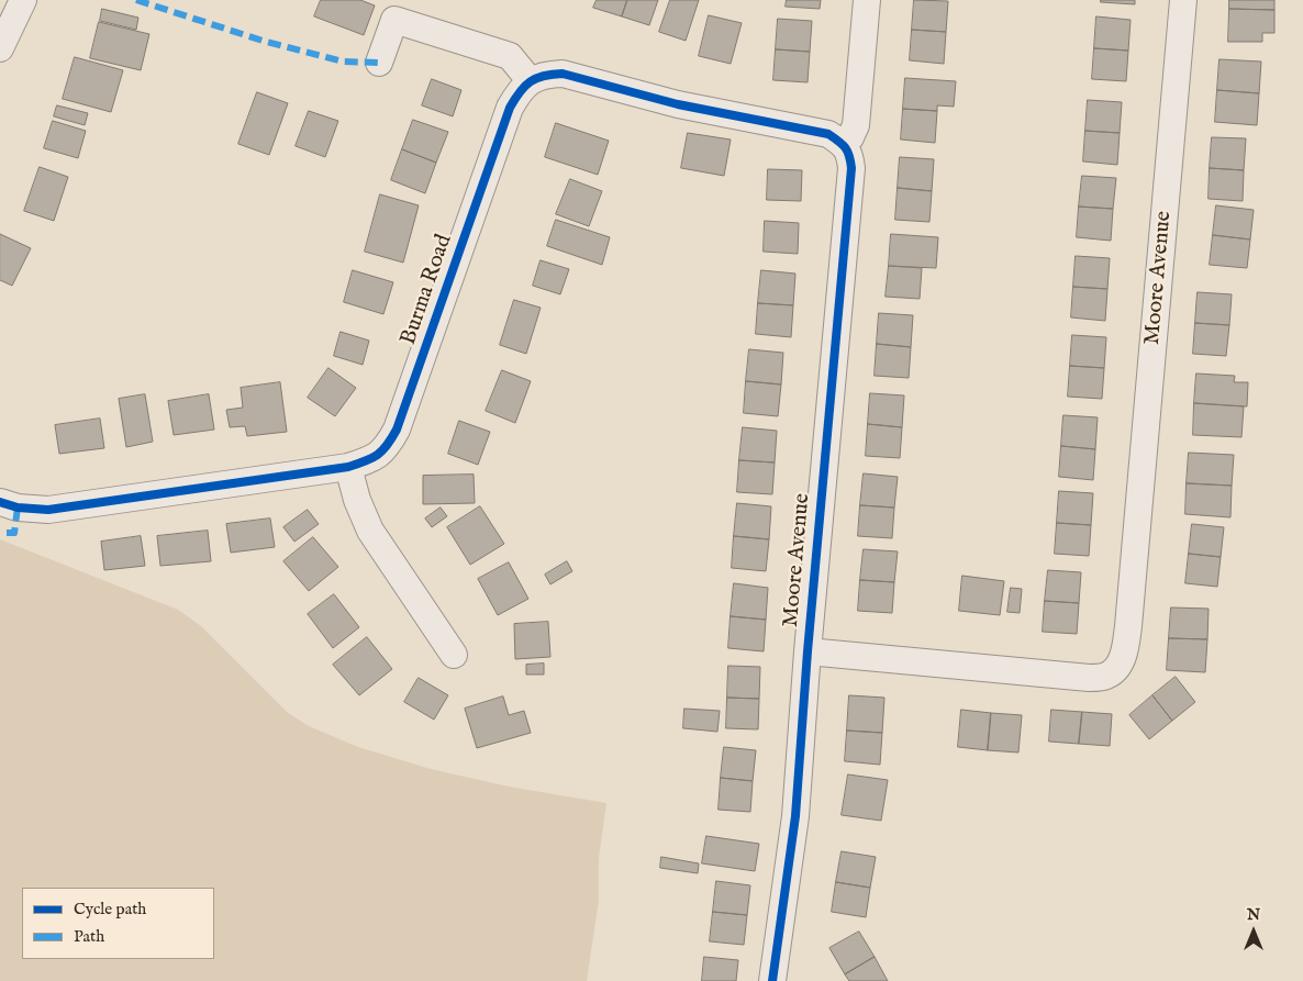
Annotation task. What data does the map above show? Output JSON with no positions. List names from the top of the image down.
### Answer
{
  "streets": {
    "street": ["Moore Avenue", "Burma Road"]
  },
  "legend": ["Cycle path", "Path"],
  "north": "top"
}
